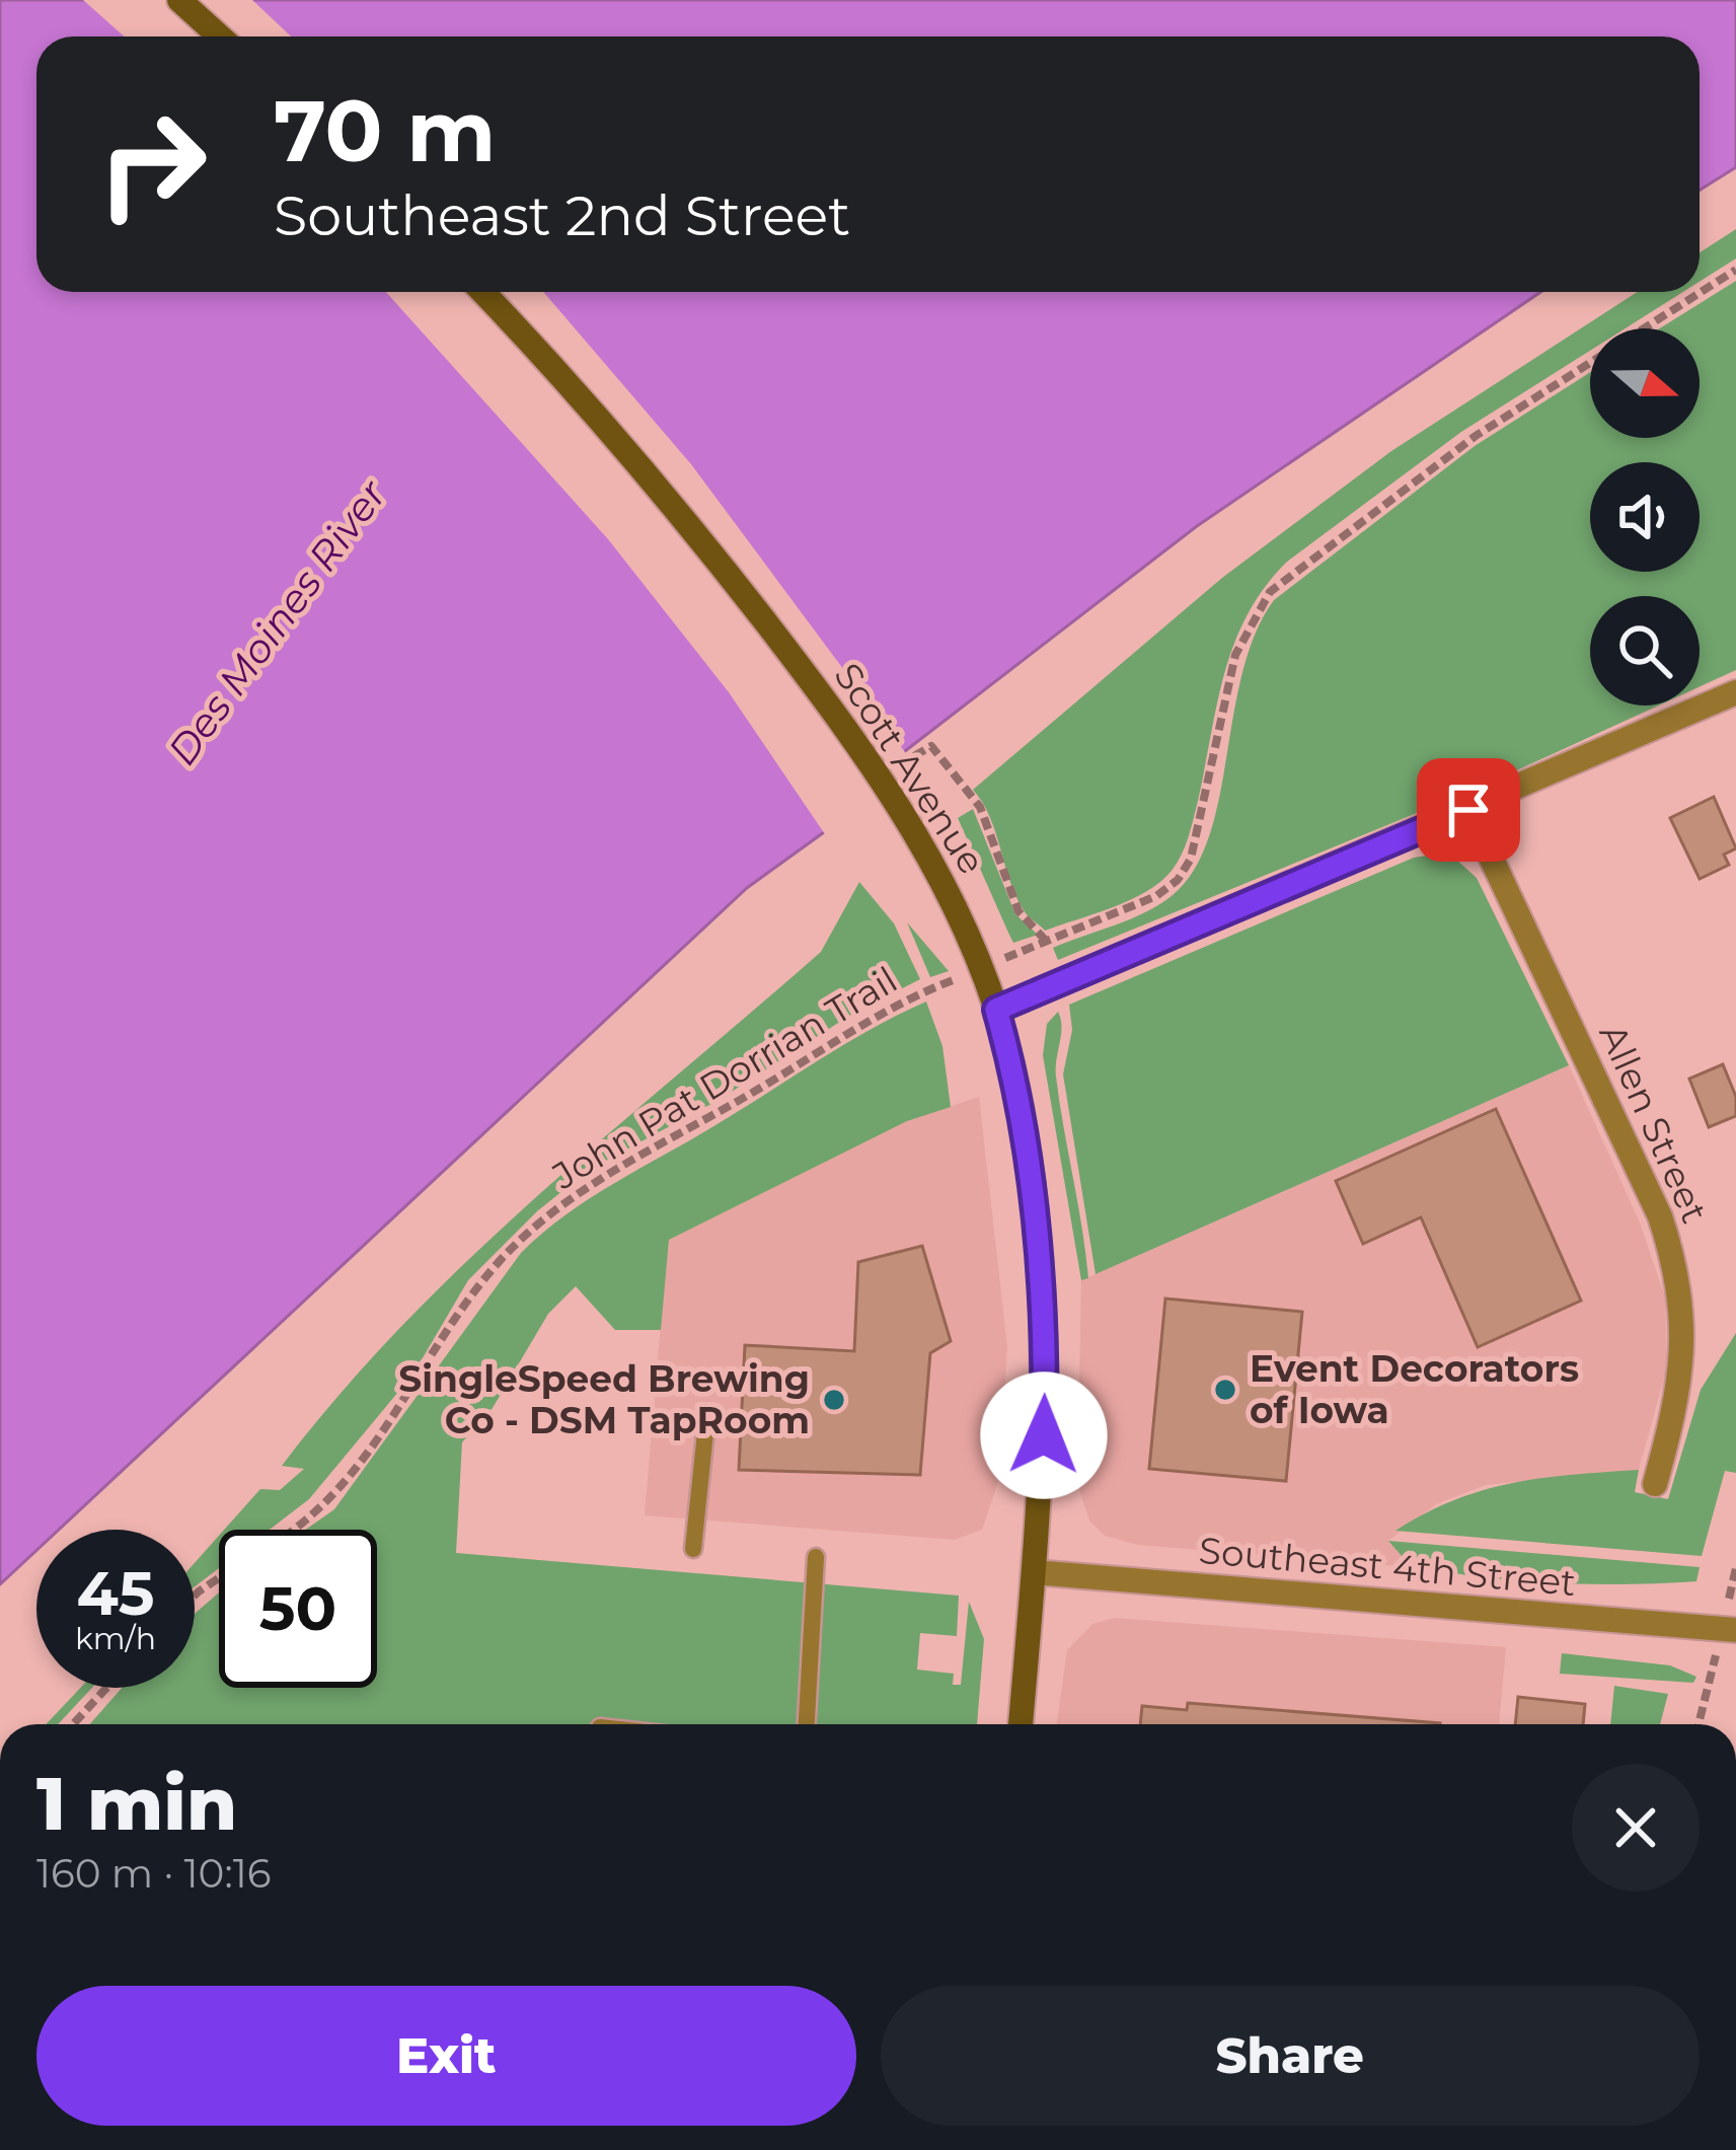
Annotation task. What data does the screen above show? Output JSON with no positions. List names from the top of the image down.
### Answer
{
  "streets": {
    "main road": ["Scott Avenue"],
    "street": ["Allen Street", "Southeast 4th Street"],
    "path": ["John Pat Dorrian Trail"]
  },
  "crossings": [
    ["Scott Avenue", "Southeast 4th Street"]
  ],
  "water": ["Des Moines River"],
  "places": ["Event Decorators of Iowa", "SingleSpeed Brewing Co - DSM TapRoom"],
  "north": "right",
  "page": {
    "turn": ["70 m", "Southeast 2nd Street"],
    "speed": "45 km/h",
    "limit": "50",
    "heading": ["1 min", "160 m · 10:16"],
    "buttons": ["Exit", "Share"]
  }
}
